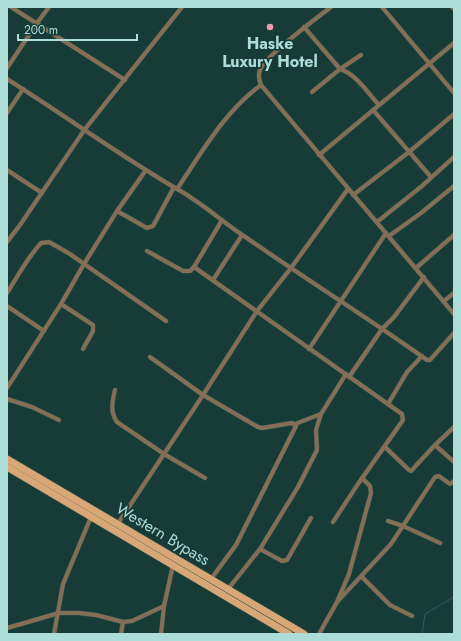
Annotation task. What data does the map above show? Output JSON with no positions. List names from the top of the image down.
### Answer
{
  "streets": {
    "main road": ["Western Bypass"]
  },
  "places": ["Haske Luxury Hotel"],
  "scale_bar": "200 m"
}
